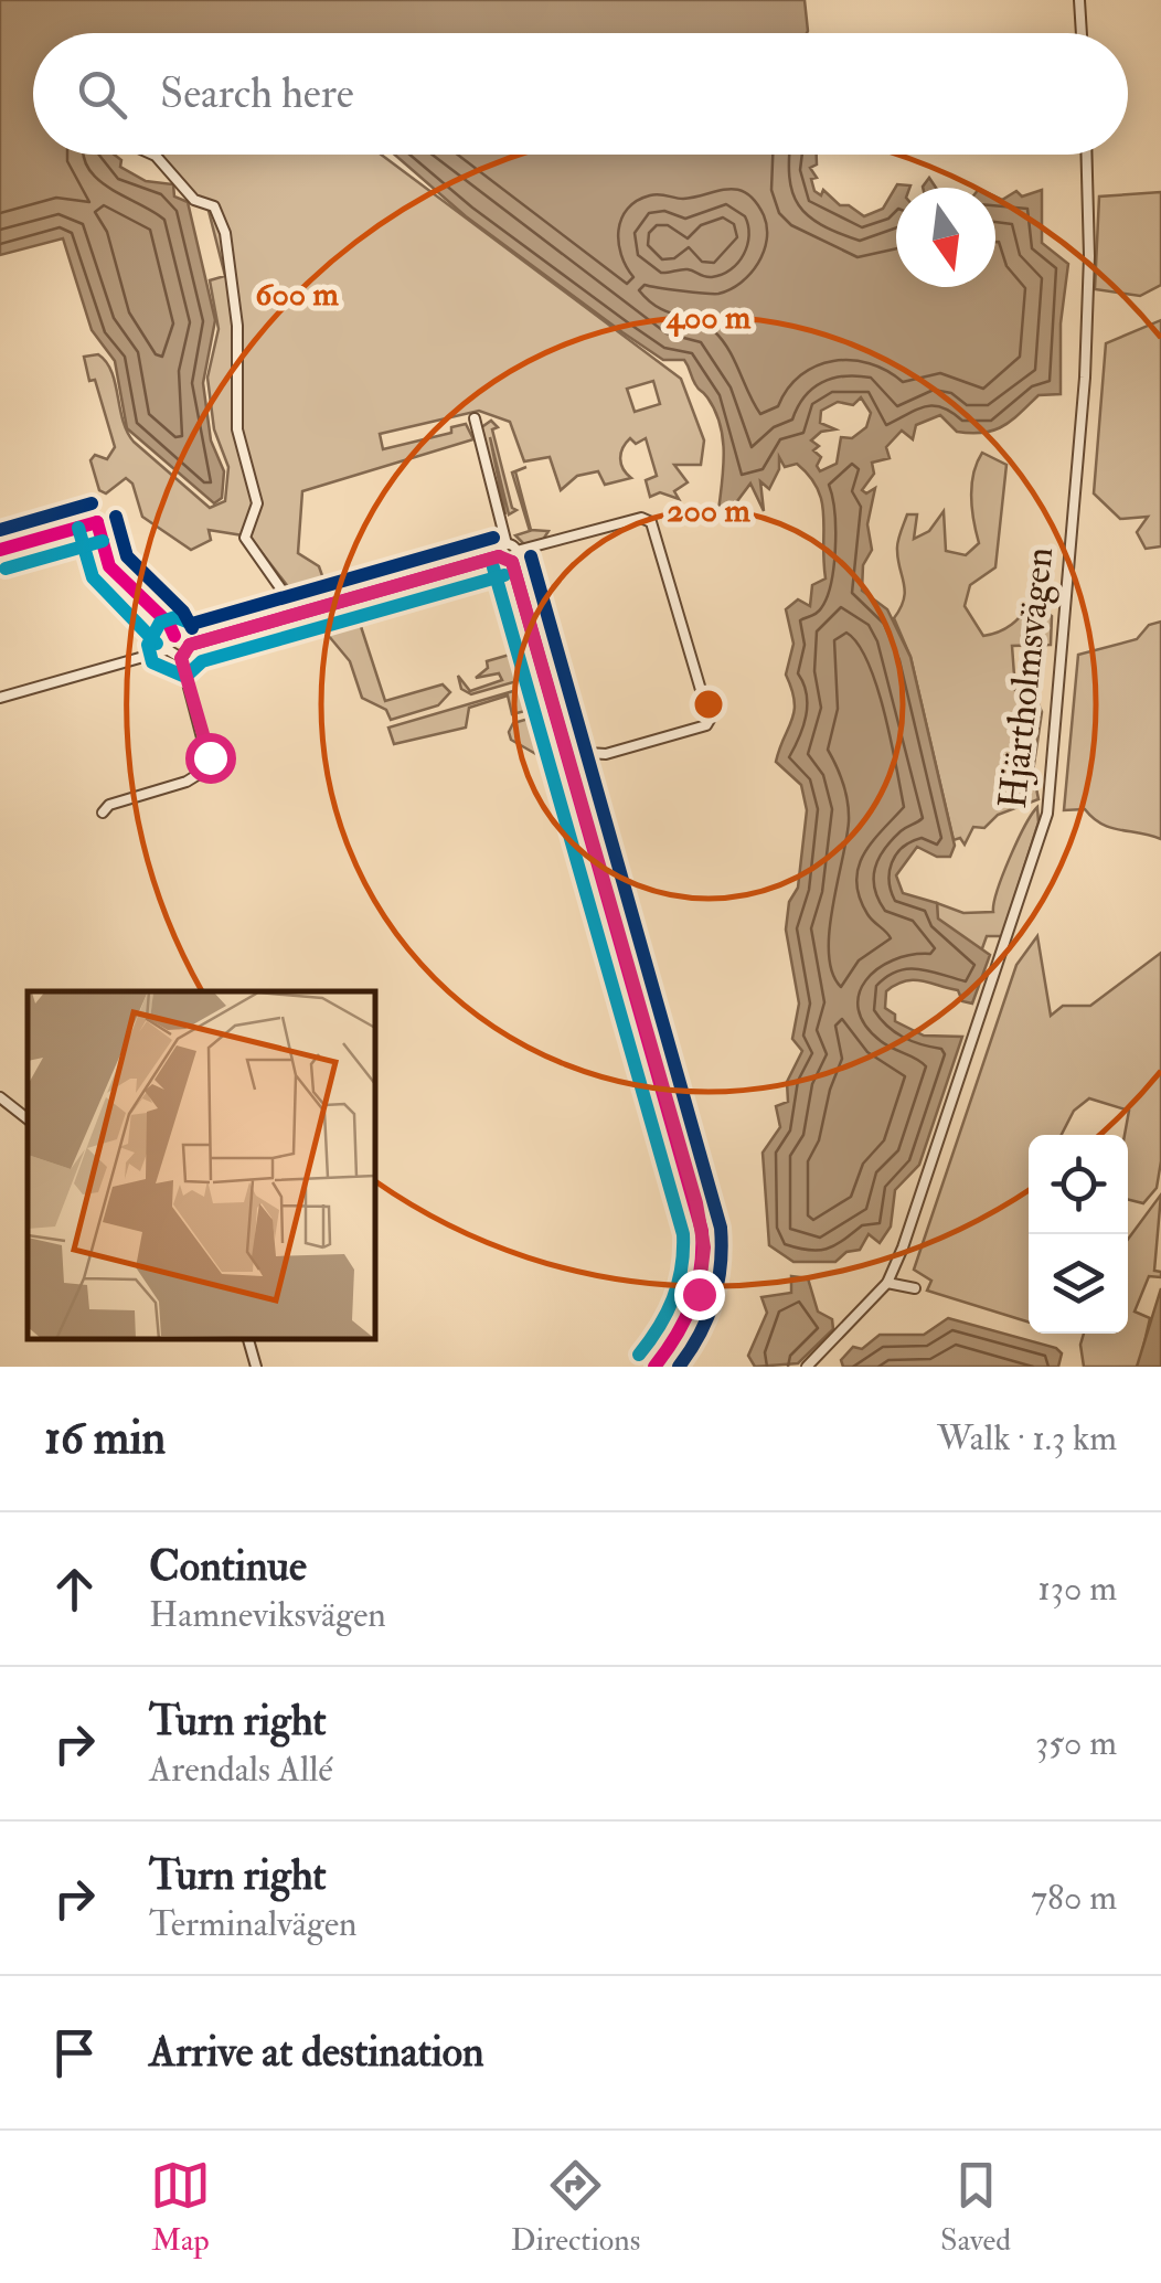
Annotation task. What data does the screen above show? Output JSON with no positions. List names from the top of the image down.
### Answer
{
  "streets": {
    "street": ["Hjärtholmsvägen"]
  },
  "north": "bottom",
  "page": {
    "search": "Search here",
    "heading": ["16 min", "Walk · 1.3 km"],
    "list": [
      ["Continue", "Hamneviksvägen", "130 m"],
      ["Turn right", "Arendals Allé", "350 m"],
      ["Turn right", "Terminalvägen", "780 m"],
      "Arrive at destination"
    ],
    "nav": ["Map", "Directions", "Saved"]
  },
  "rings": ["600 m", "400 m", "200 m"]
}
